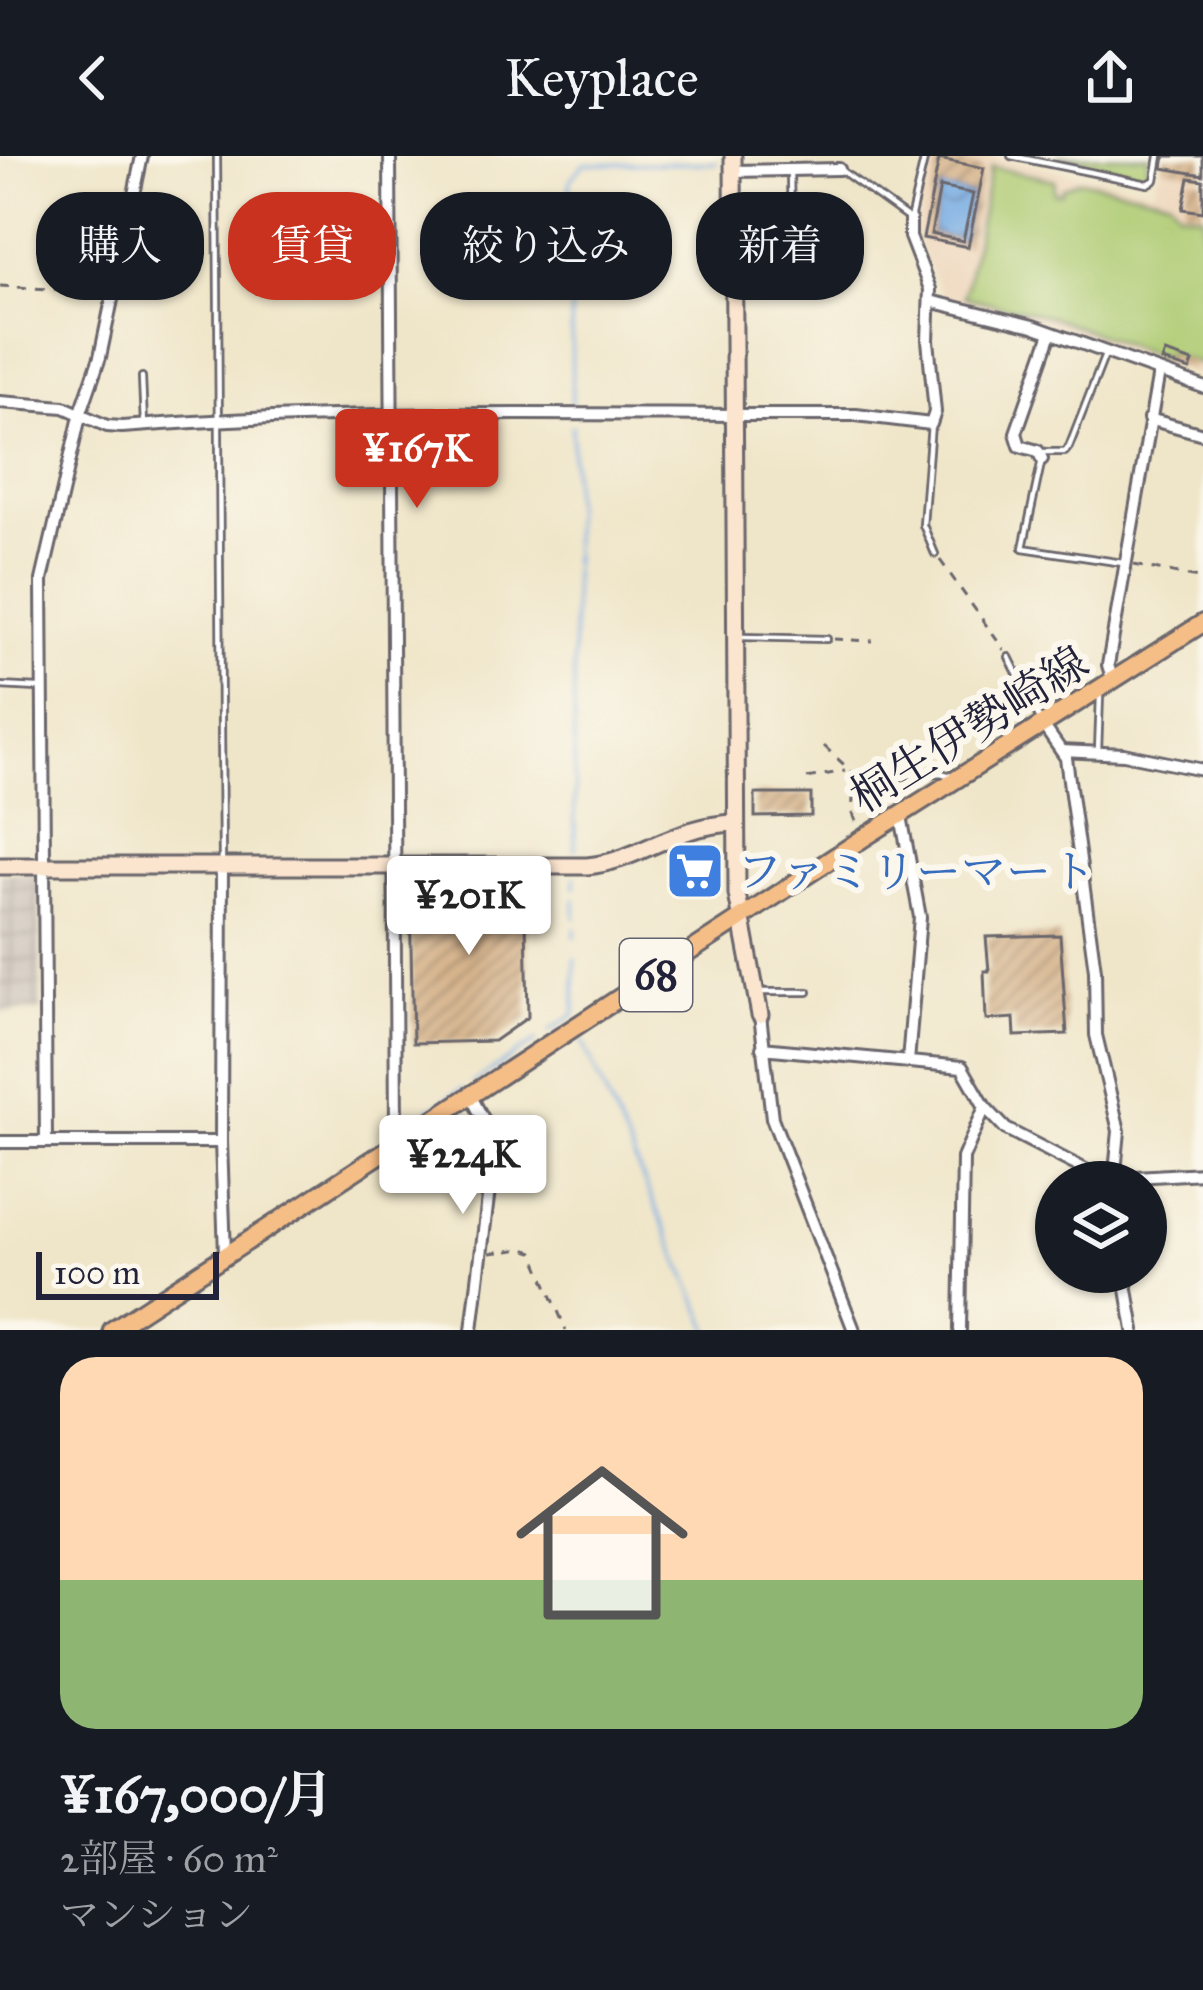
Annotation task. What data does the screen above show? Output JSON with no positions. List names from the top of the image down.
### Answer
{
  "streets": {
    "main road": ["桐生伊勢崎線", "68"]
  },
  "places": {
    "supermarket": ["ファミリーマート"]
  },
  "scale_bar": "100 m",
  "page": {
    "header": "Keyplace",
    "chip": [
      "購入",
      "賃貸",
      "絞り込み",
      "新着"
    ],
    "price": ["¥167K", "¥201K", "¥224K"],
    "scale": "100 m",
    "list": [
      {
        "name": "¥167,000/月",
        "note": "2部屋 · 60 m² · マンション"
      }
    ]
  }
}
